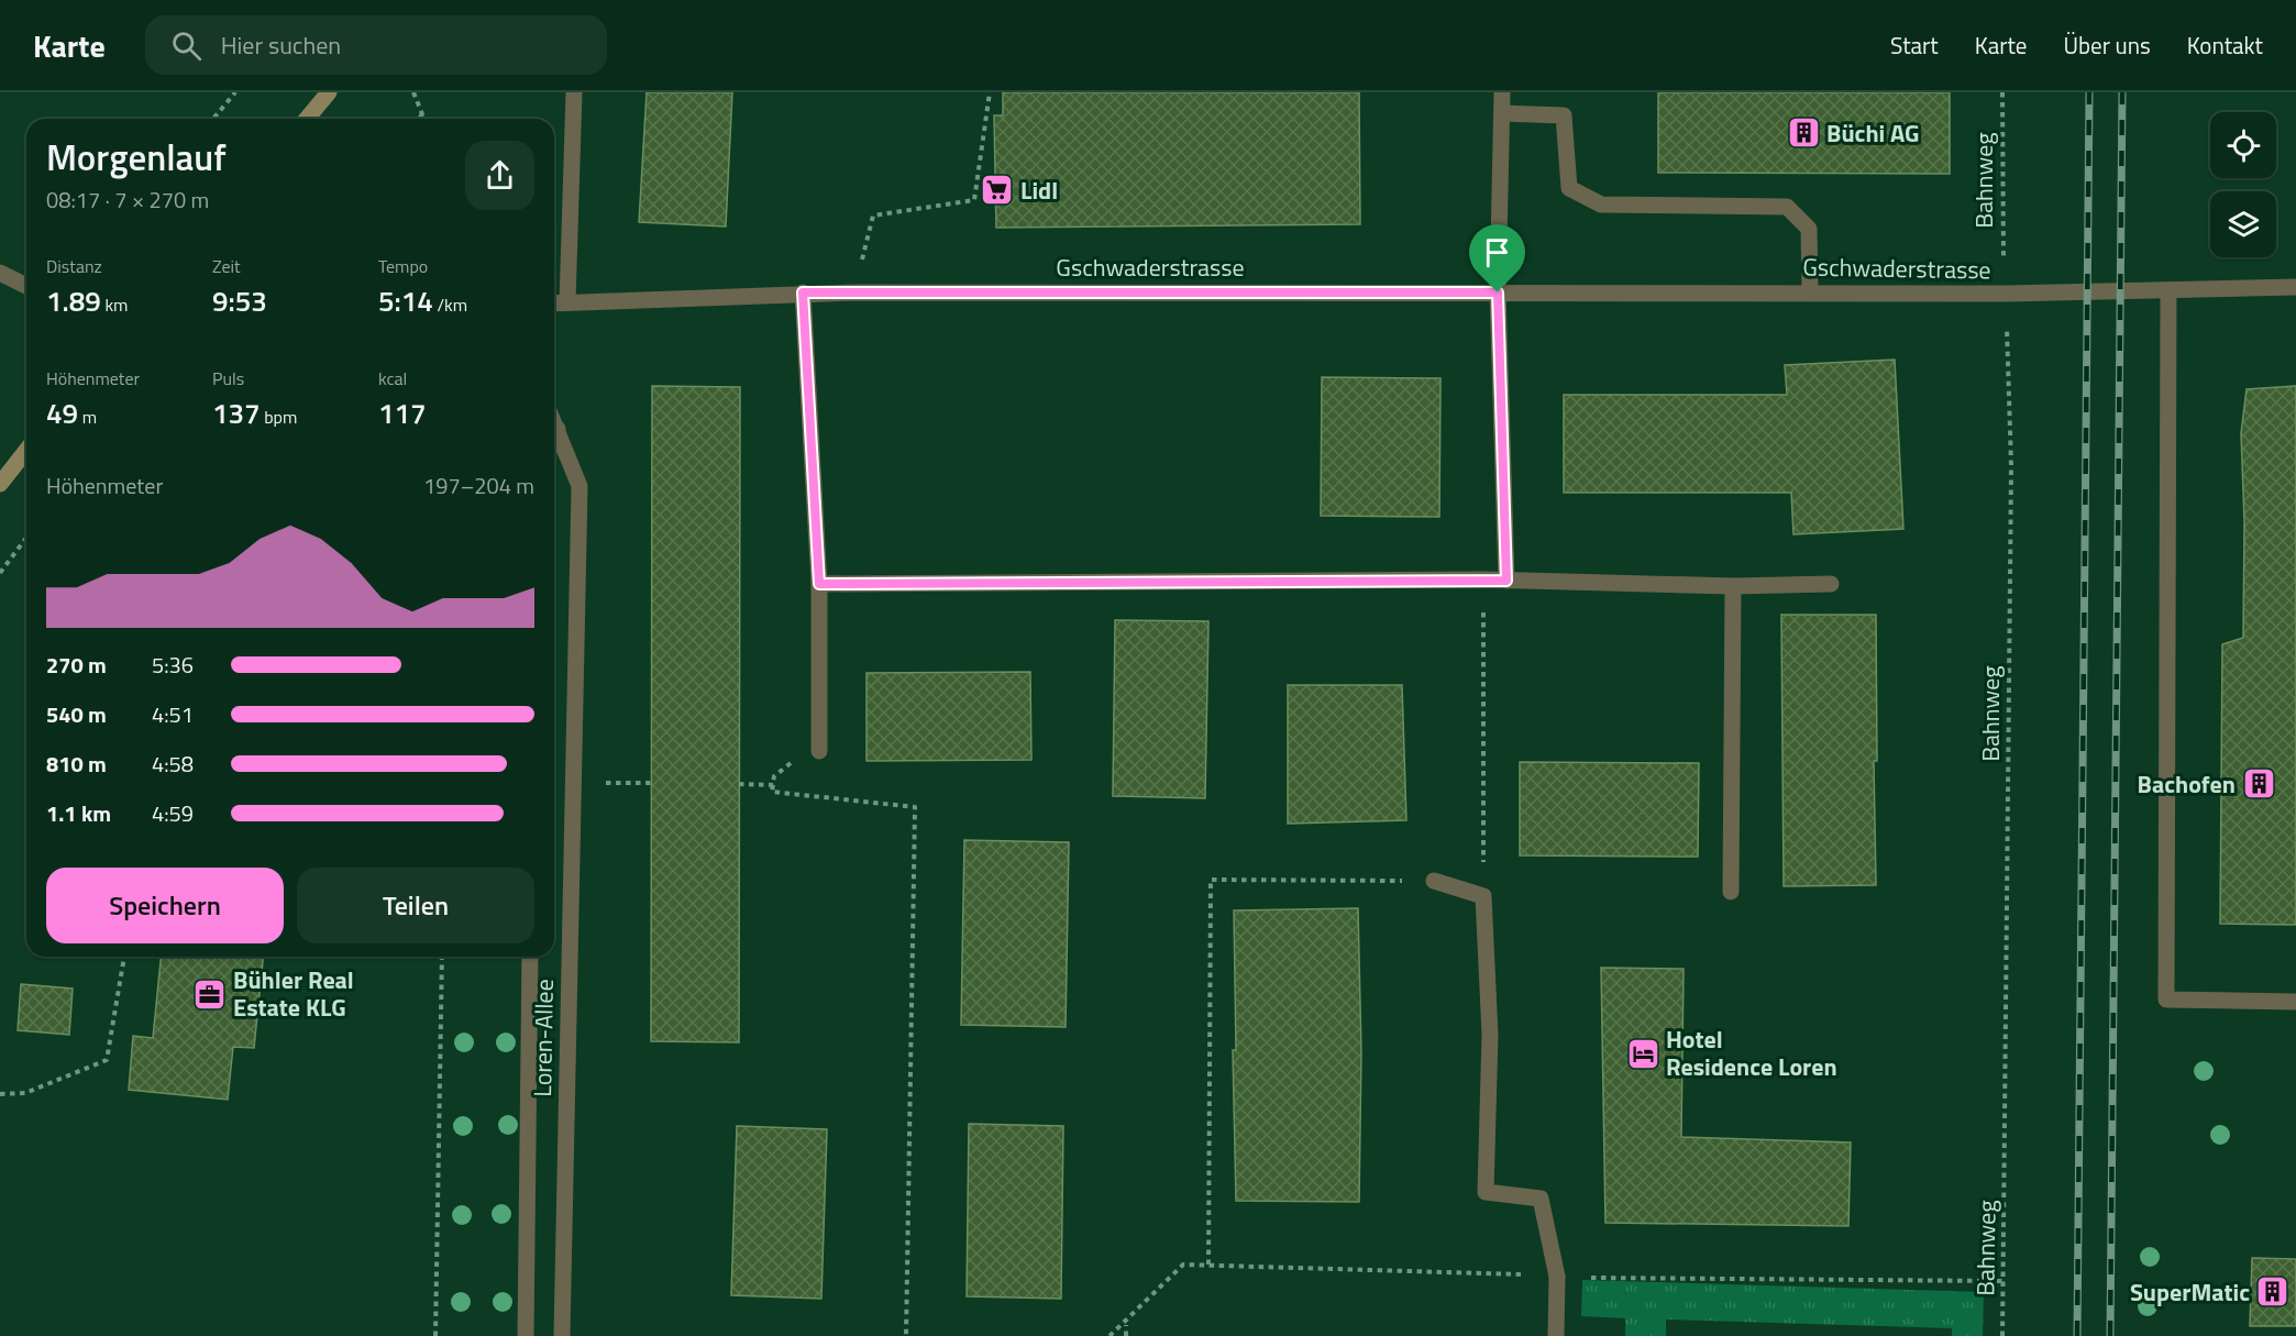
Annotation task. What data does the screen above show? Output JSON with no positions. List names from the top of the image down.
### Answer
{
  "streets": {
    "street": ["Gschwaderstrasse", "Loren-Allee"],
    "path": ["Bahnweg"]
  },
  "crossings": [
    ["Bahnweg", "Gschwaderstrasse"]
  ],
  "places": {
    "building": ["Büchi AG", "Bachofen", "SuperMatic"],
    "supermarket": ["Lidl"],
    "office": ["Bühler Real Estate KLG"],
    "hotel": ["Hotel Residence Loren"]
  },
  "page": {
    "header": "Karte",
    "search": "Hier suchen",
    "nav": [
      "Start",
      "Karte",
      "Über uns",
      "Kontakt"
    ],
    "heading": ["Morgenlauf", "08:17 · 7 × 270 m"],
    "stats": [
      ["Distanz", "1.89 km"],
      ["Zeit", "9:53"],
      ["Tempo", "5:14 /km"],
      ["Höhenmeter", "49 m"],
      ["Puls", "137 bpm"],
      ["kcal", "117"]
    ],
    "chart": ["Höhenmeter", "197–204 m"],
    "list": [
      {
        "name": "270 m",
        "note": "5:36"
      },
      {
        "name": "540 m",
        "note": "4:51"
      },
      {
        "name": "810 m",
        "note": "4:58"
      },
      {
        "name": "1.1 km",
        "note": "4:59"
      }
    ],
    "buttons": ["Speichern", "Teilen"]
  }
}
